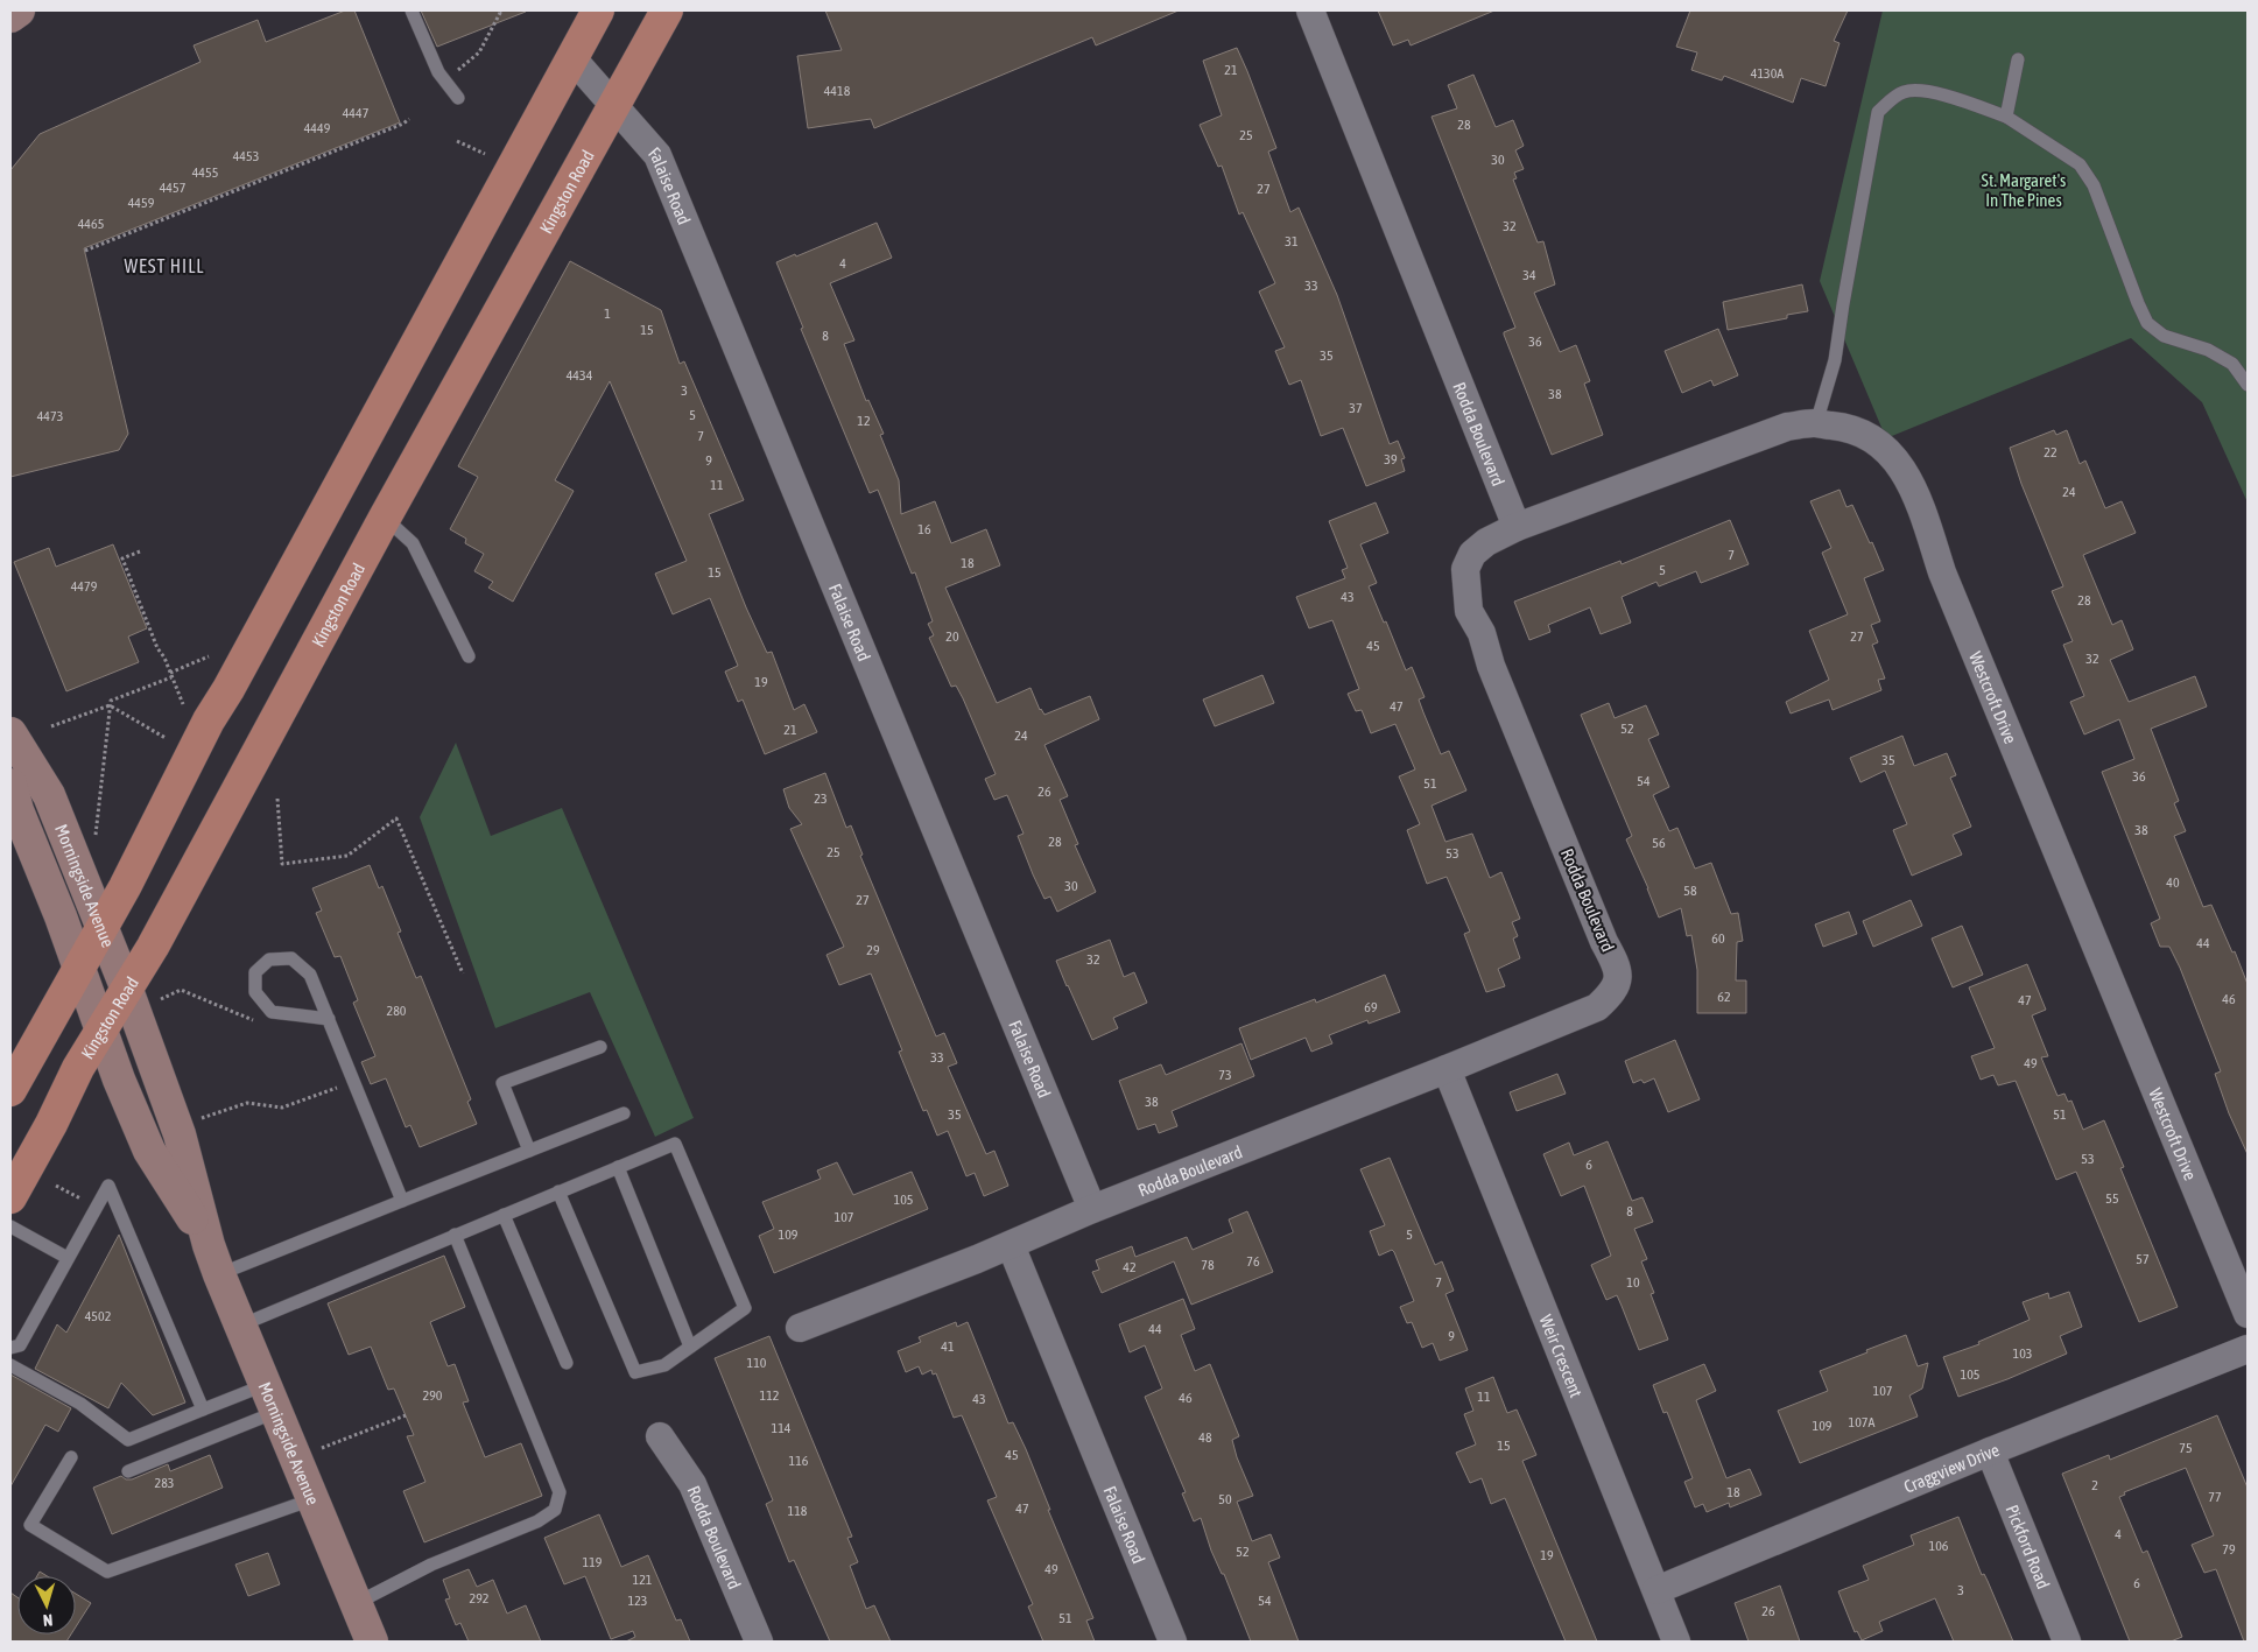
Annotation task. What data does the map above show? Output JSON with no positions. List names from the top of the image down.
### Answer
{
  "streets": {
    "main road": ["Kingston Road", "Morningside Avenue"],
    "street": [
      "Falaise Road",
      "Rodda Boulevard",
      "Westcroft Drive",
      "Weir Crescent",
      "Craggview Drive",
      "Pickford Road"
    ]
  },
  "crossings": [
    ["Falaise Road", "Kingston Road"],
    ["Falaise Road", "Rodda Boulevard"],
    ["Kingston Road", "Morningside Avenue"],
    ["Rodda Boulevard", "Westcroft Drive"],
    ["Rodda Boulevard", "Weir Crescent"],
    ["Weir Crescent", "Craggview Drive"],
    ["Craggview Drive", "Pickford Road"]
  ],
  "districts": ["WEST HILL"],
  "parks": ["St. Margaret's In The Pines"],
  "house_numbers": [
    "21",
    "4130A",
    "4418",
    "4447",
    "28",
    "4449",
    "25",
    "4453",
    "30",
    "4455",
    "4457",
    "27",
    "4459",
    "4465",
    "32",
    "31",
    "4",
    "34",
    "33",
    "1",
    "15",
    "8",
    "36",
    "35",
    "4434",
    "3",
    "38",
    "37",
    "5",
    "4473",
    "12",
    "7",
    "22",
    "39",
    "9",
    "11",
    "24",
    "16",
    "7",
    "18",
    "5",
    "15",
    "4479",
    "43",
    "28",
    "20",
    "27",
    "45",
    "32",
    "19",
    "47",
    "52",
    "21",
    "24",
    "35",
    "36",
    "54",
    "51",
    "26",
    "23",
    "38",
    "28",
    "56",
    "25",
    "53",
    "40",
    "30",
    "58",
    "27",
    "60",
    "44",
    "29",
    "32",
    "62",
    "46",
    "47",
    "69",
    "280",
    "33",
    "49",
    "73",
    "38",
    "35",
    "51",
    "53",
    "6",
    "55",
    "105",
    "8",
    "107",
    "109",
    "5",
    "57",
    "76",
    "78",
    "42",
    "7",
    "10",
    "4502",
    "44",
    "9",
    "41",
    "103",
    "110",
    "105",
    "107",
    "290",
    "112",
    "11",
    "46",
    "43",
    "107A",
    "109",
    "114",
    "48",
    "15",
    "75",
    "45",
    "116",
    "283",
    "2",
    "18",
    "77",
    "50",
    "47",
    "118",
    "4",
    "106",
    "79",
    "52",
    "19",
    "119",
    "49",
    "121",
    "6",
    "3",
    "292",
    "123",
    "54",
    "26",
    "51"
  ],
  "north": "bottom"
}
